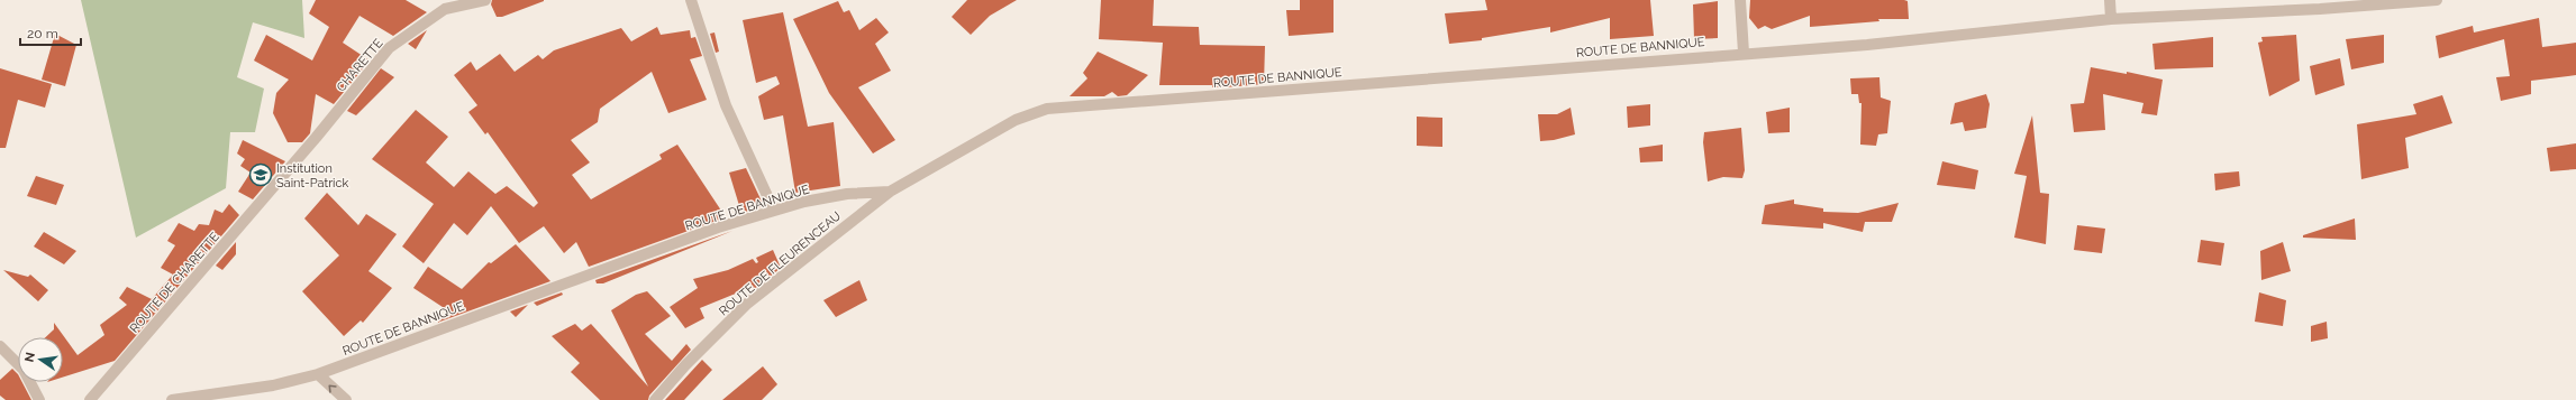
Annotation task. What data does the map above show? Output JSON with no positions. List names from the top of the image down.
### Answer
{
  "streets": {
    "street": [
      "ROUTE DE BANNIQUE",
      "CHARETTE",
      "ROUTE DE FLEURENCEAU",
      "ROUTE DE CHARETTE"
    ]
  },
  "crossings": [
    ["ROUTE DE BANNIQUE", "ROUTE DE FLEURENCEAU"],
    ["CHARETTE", "ROUTE DE CHARETTE"]
  ],
  "places": {
    "school or university": ["Institution Saint-Patrick"]
  },
  "scale_bar": "20 m",
  "north": "left"
}
